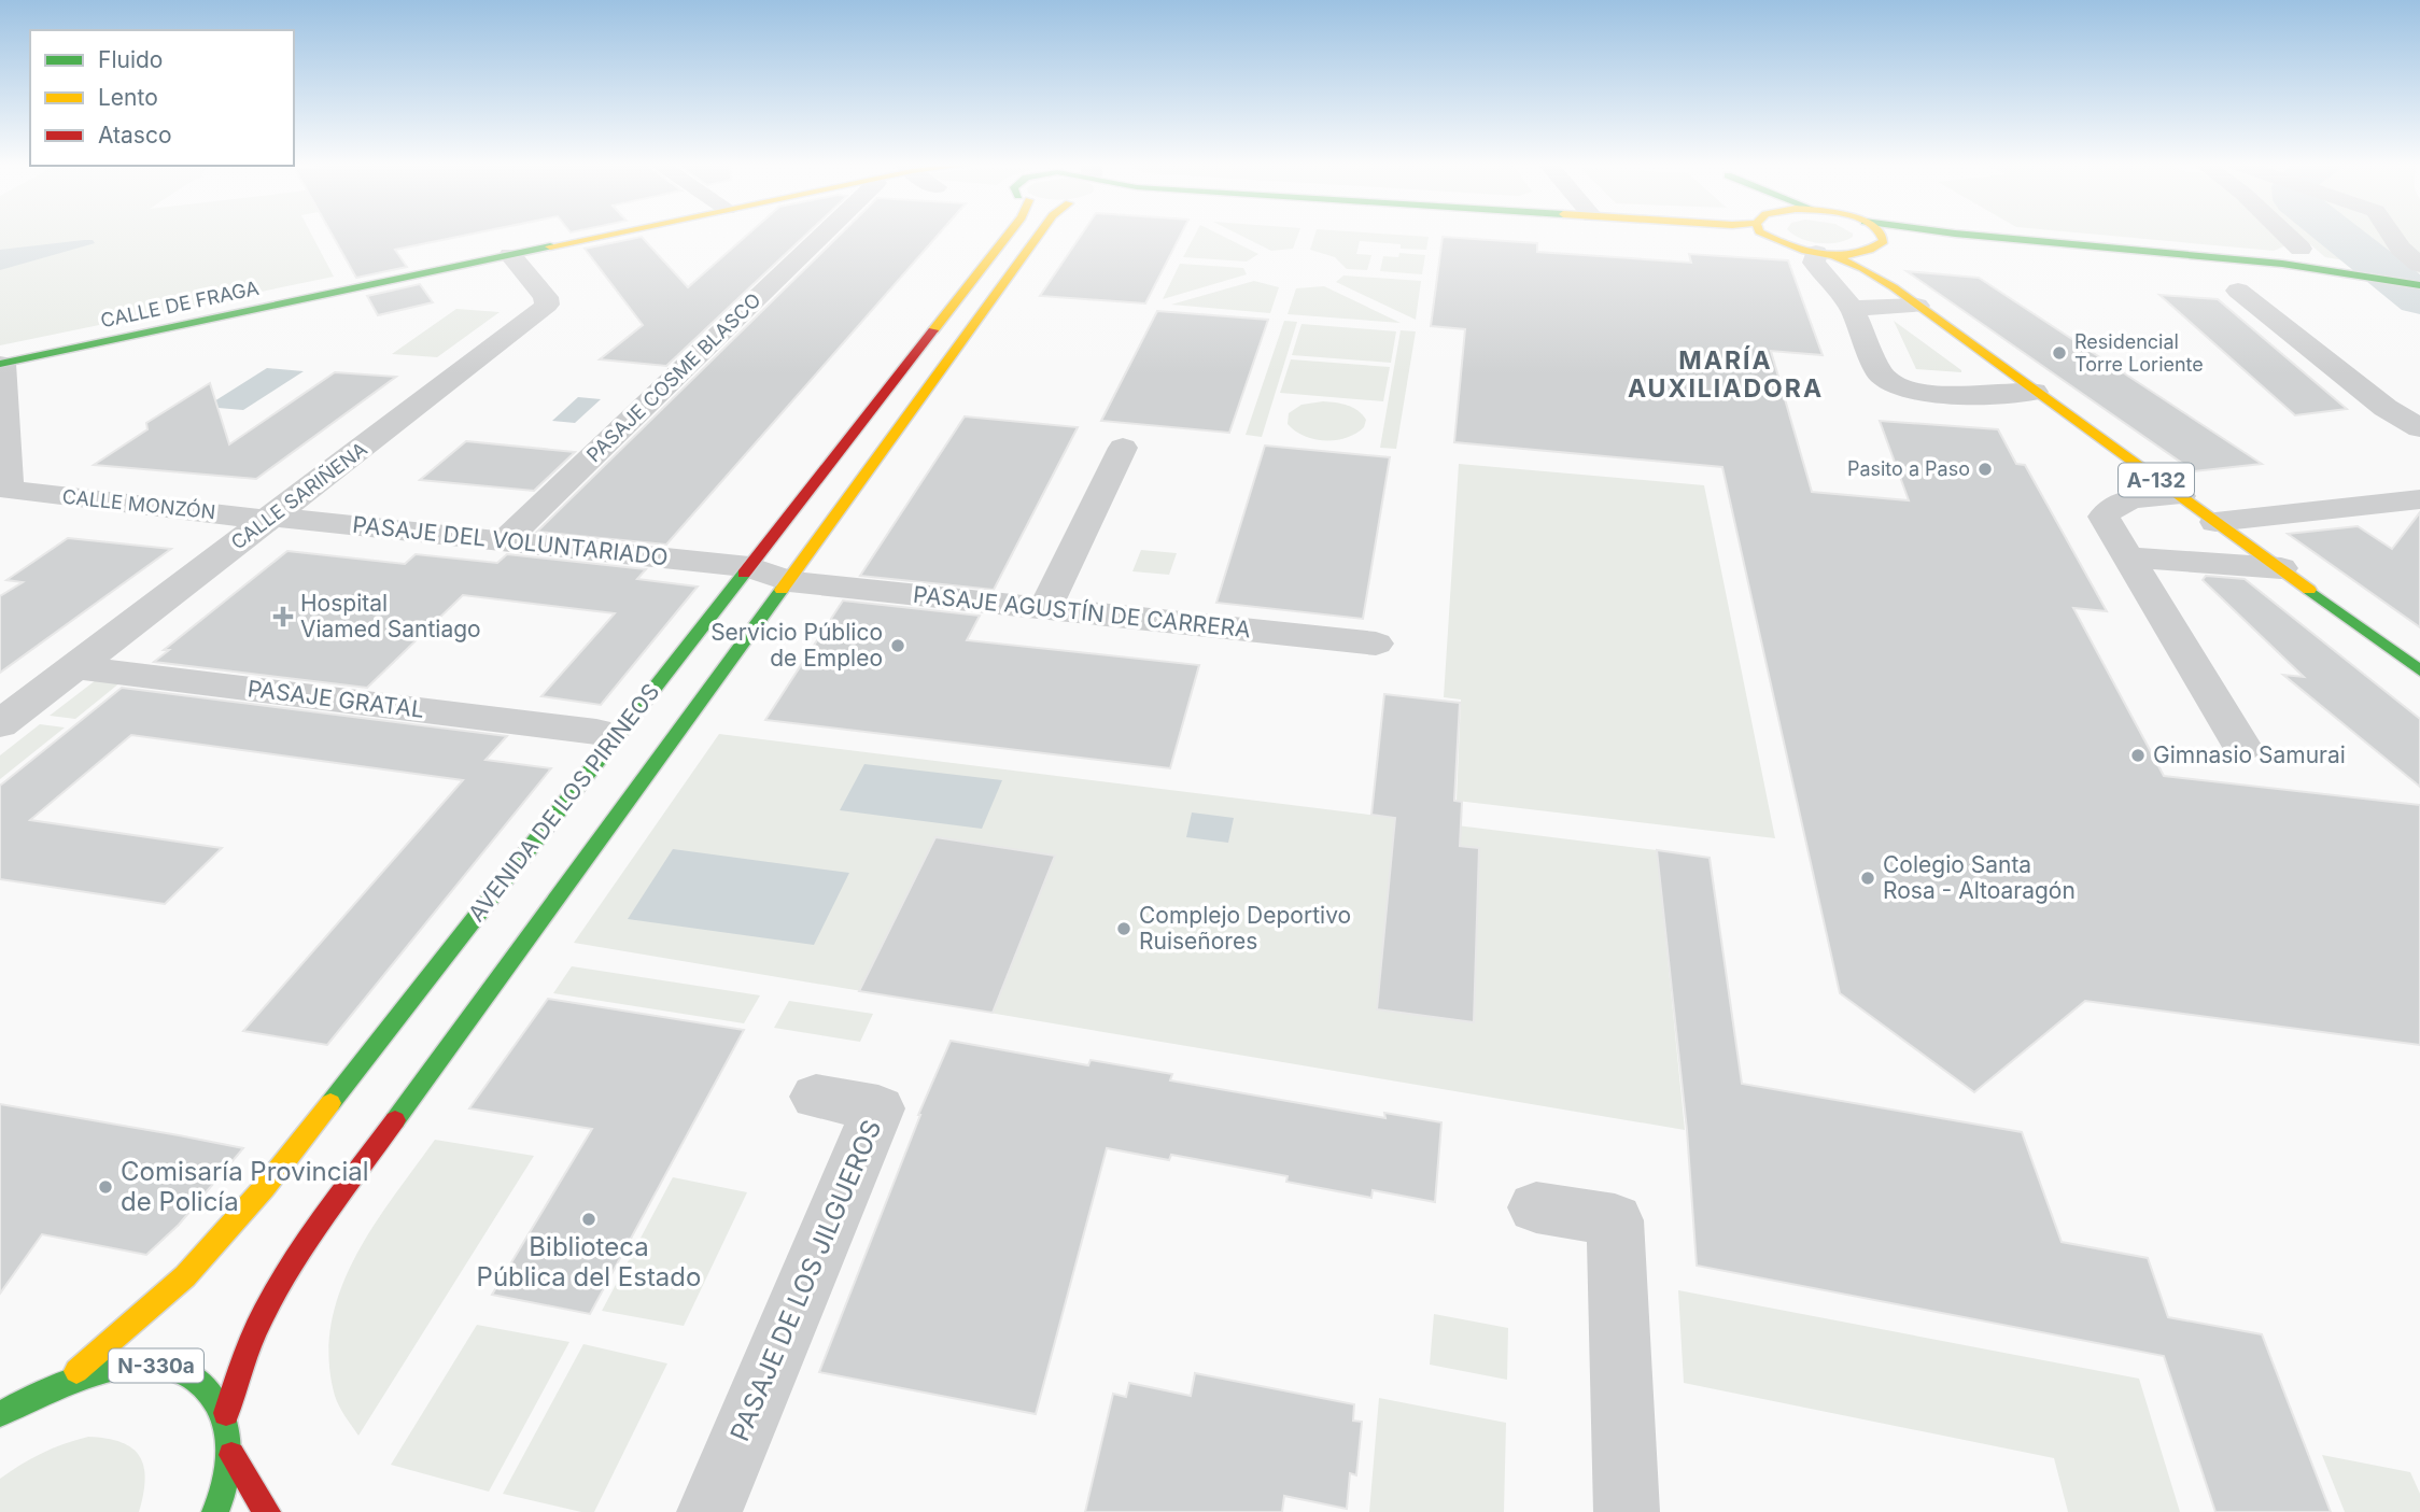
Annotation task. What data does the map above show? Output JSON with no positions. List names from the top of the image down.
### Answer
{
  "streets": {
    "main road": [
      "CALLE DE FRAGA",
      "A-132",
      "AVENIDA DE LOS PIRINEOS",
      "N-330a"
    ],
    "street": [
      "PASAJE COSME BLASCO",
      "CALLE SARIÑENA",
      "CALLE MONZÓN",
      "PASAJE DEL VOLUNTARIADO",
      "PASAJE AGUSTÍN DE CARRERA",
      "PASAJE GRATAL",
      "PASAJE DE LOS JILGUEROS"
    ]
  },
  "crossings": [
    ["CALLE DE FRAGA", "CALLE SARIÑENA"],
    ["PASAJE COSME BLASCO", "PASAJE DEL VOLUNTARIADO"],
    ["CALLE SARIÑENA", "CALLE MONZÓN"],
    ["CALLE SARIÑENA", "PASAJE DEL VOLUNTARIADO"],
    ["CALLE SARIÑENA", "PASAJE GRATAL"],
    ["CALLE MONZÓN", "PASAJE DEL VOLUNTARIADO"],
    ["PASAJE DEL VOLUNTARIADO", "PASAJE AGUSTÍN DE CARRERA"],
    ["PASAJE DEL VOLUNTARIADO", "AVENIDA DE LOS PIRINEOS"],
    ["PASAJE AGUSTÍN DE CARRERA", "AVENIDA DE LOS PIRINEOS"],
    ["AVENIDA DE LOS PIRINEOS", "N-330a"]
  ],
  "districts": ["MARÍA AUXILIADORA"],
  "places": {
    "other": [
      "Residencial Torre Loriente",
      "Pasito a Paso",
      "Servicio Público de Empleo",
      "Gimnasio Samurai",
      "Colegio Santa Rosa - Altoaragón",
      "Complejo Deportivo Ruiseñores",
      "Comisaría Provincial de Policía",
      "Biblioteca Pública del Estado"
    ],
    "health": ["Hospital Viamed Santiago"]
  },
  "legend": ["Fluido", "Lento", "Atasco"]
}
